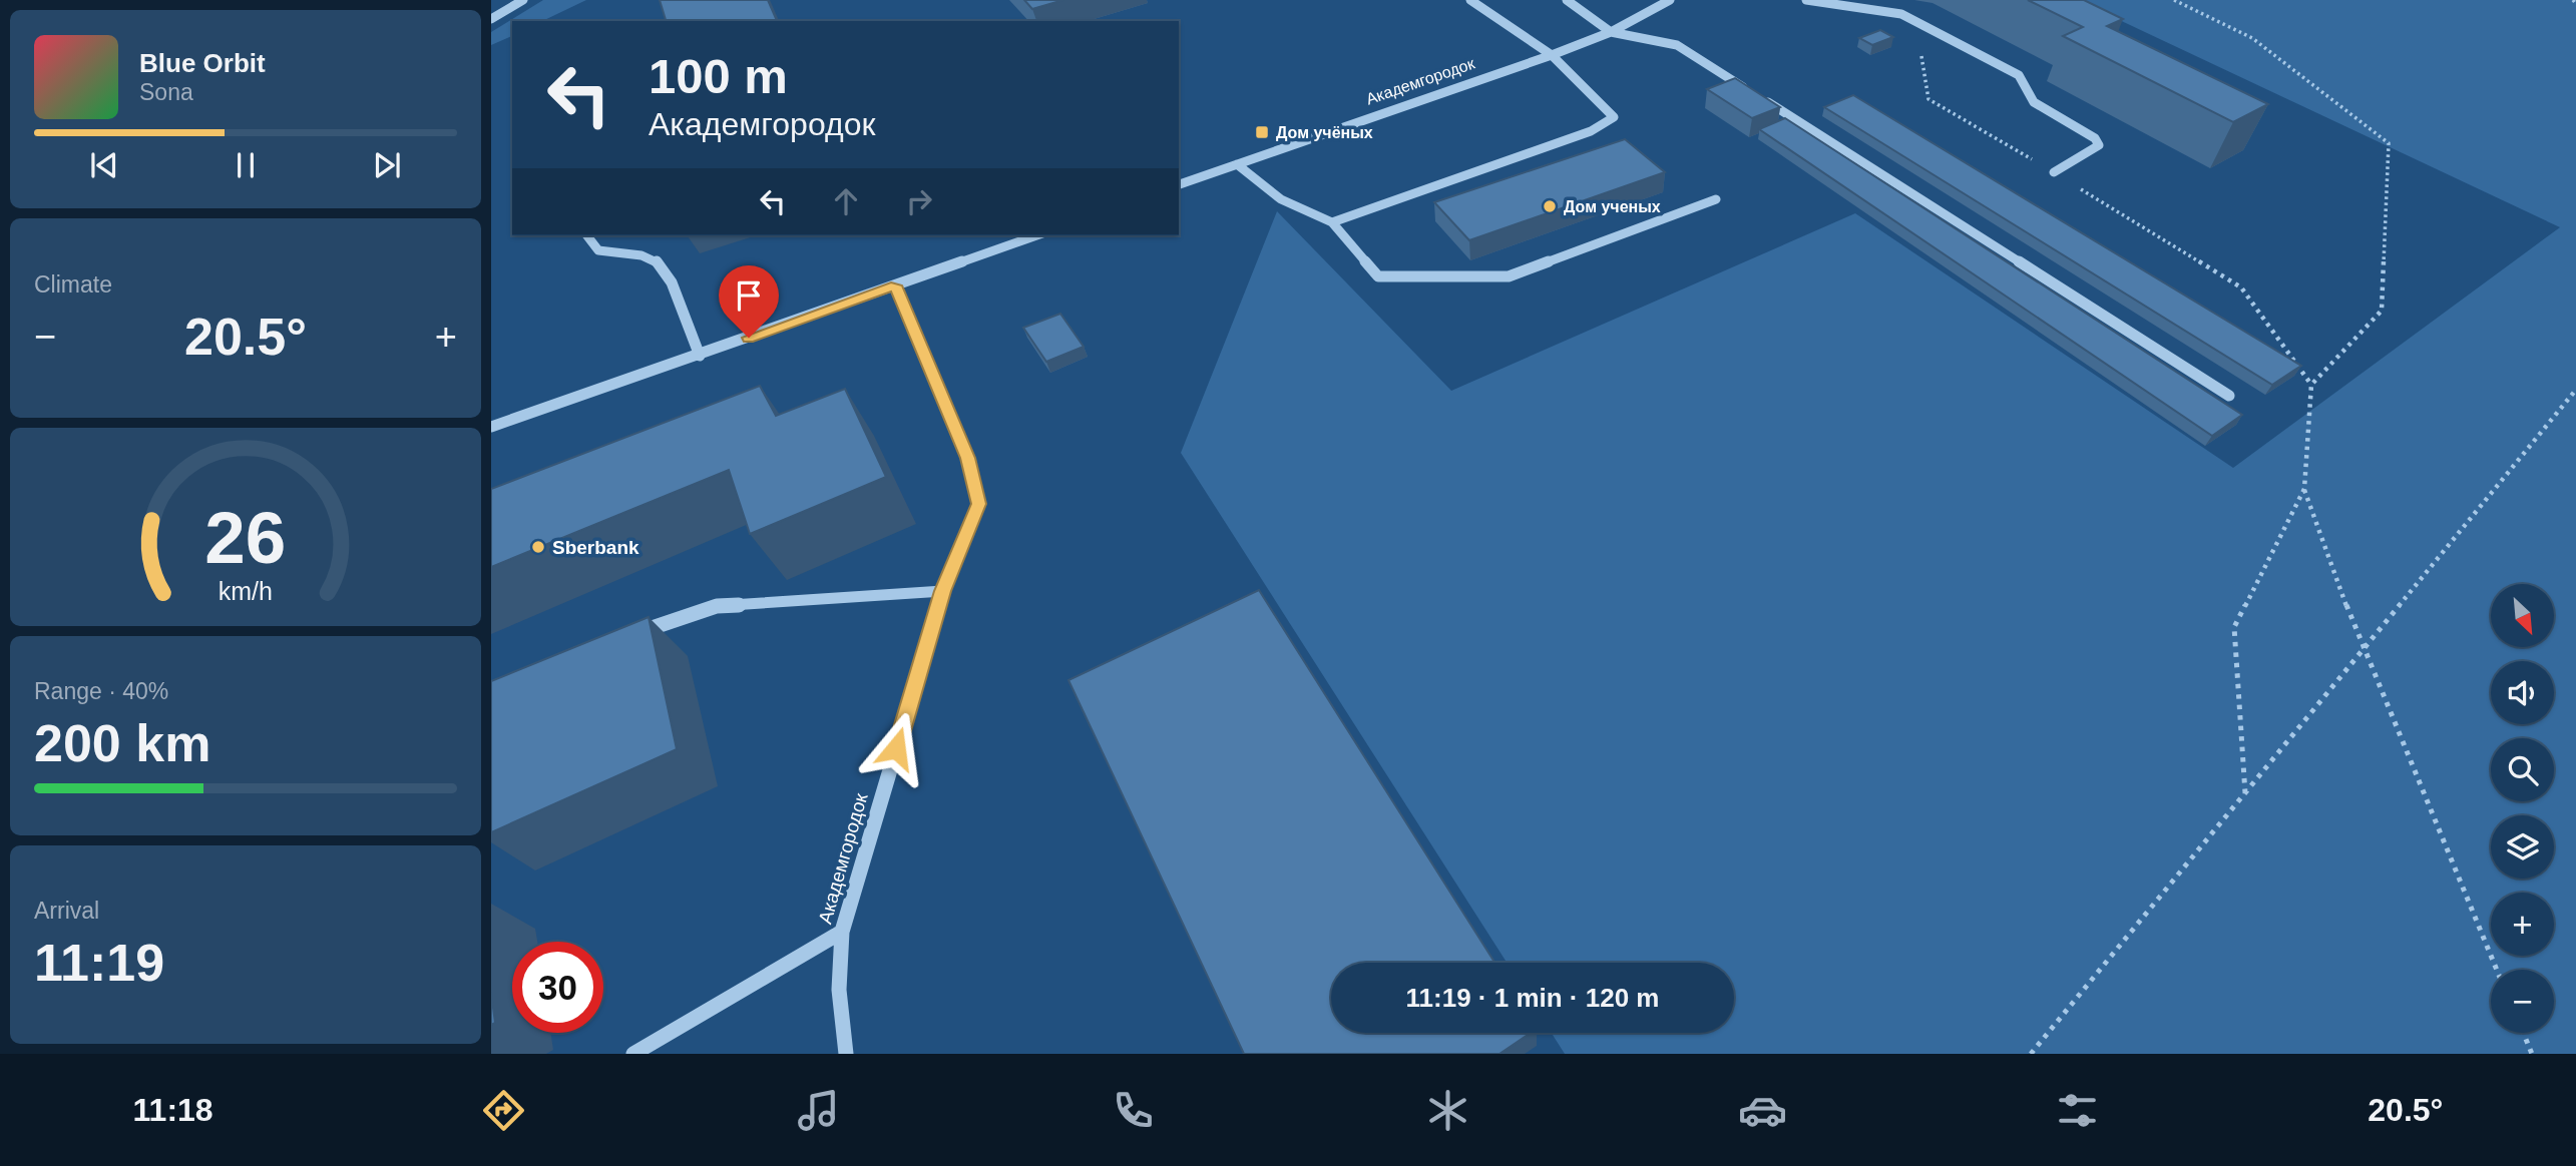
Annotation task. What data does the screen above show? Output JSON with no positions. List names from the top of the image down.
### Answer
{
  "streets": {
    "street": ["Академгородок"]
  },
  "places": {
    "transit": ["Дом учёных"],
    "other": ["Дом ученых", "Sberbank"]
  },
  "north": "bottom right",
  "page": {
    "turn": ["100 m", "Академгородок"],
    "song": ["Blue Orbit", "Sona"],
    "tile": [
      "Climate",
      ["Range · 40%", "200 km"],
      ["Arrival", "11:19"]
    ],
    "heat": ["−", "20.5°", "+"],
    "map_buttons": ["+", "−"],
    "limit": "30",
    "trip": "11:19 · 1 min · 120 m",
    "tabs": ["11:18", "20.5°"],
    "gauge": ["26", "km/h"]
  }
}
